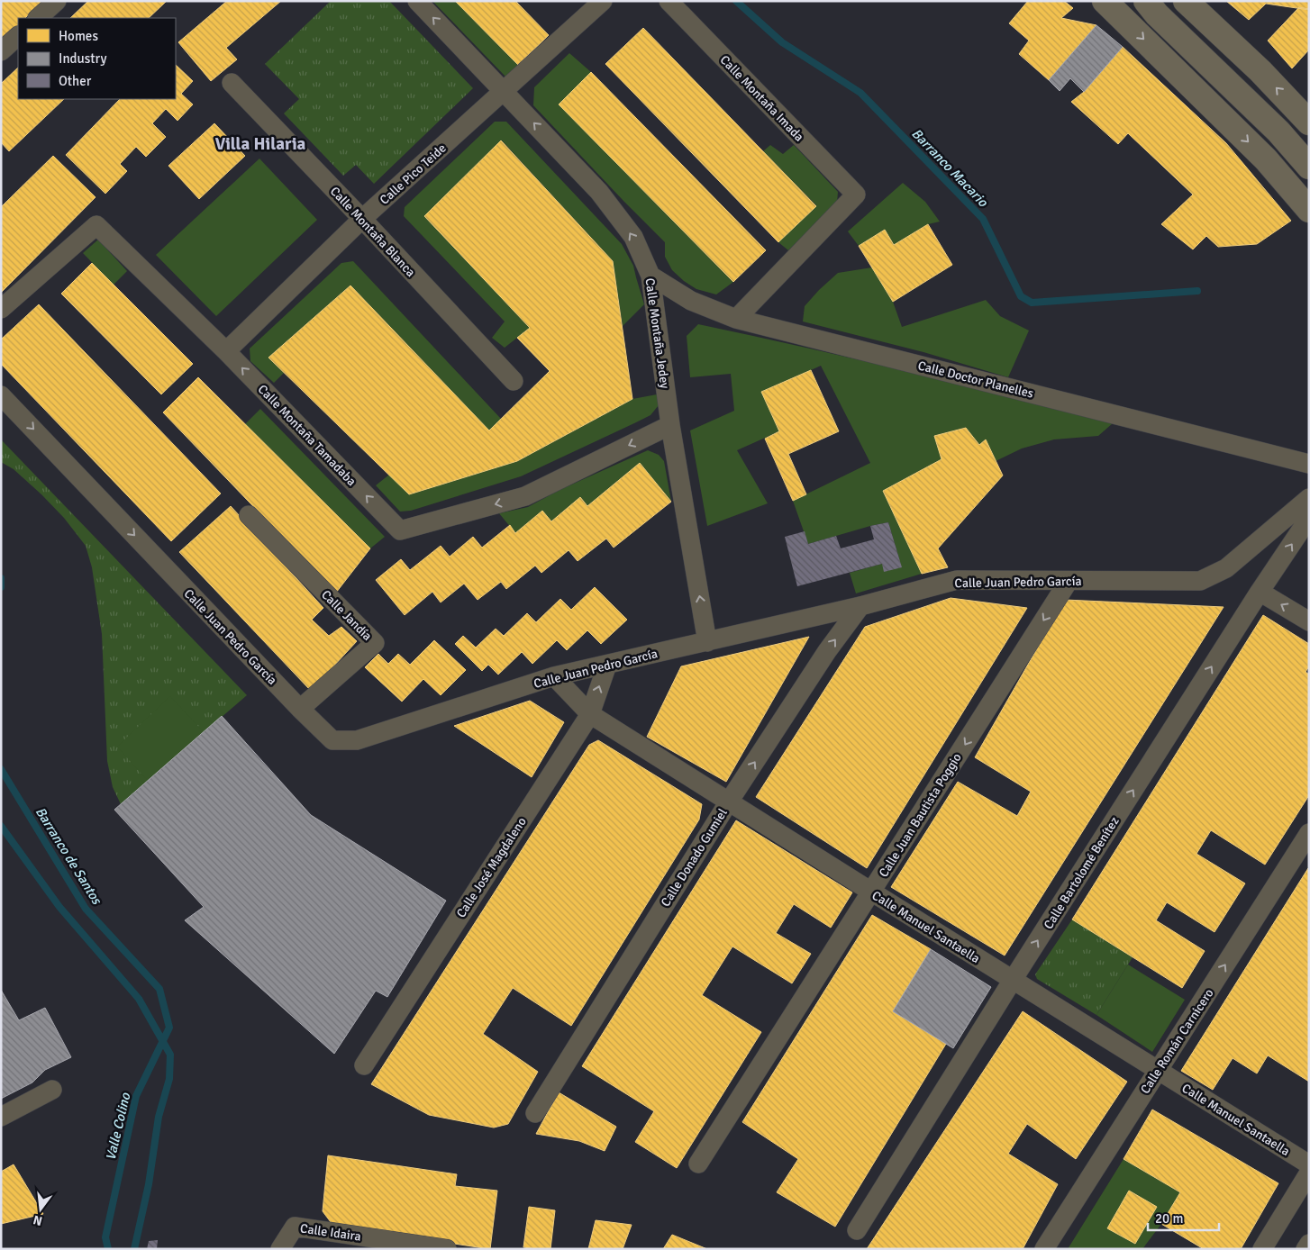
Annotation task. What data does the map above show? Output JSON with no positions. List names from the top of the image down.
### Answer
{
  "streets": {
    "street": [
      "Calle Montaña Imada",
      "Calle Pico Teide",
      "Calle Montaña Blanca",
      "Calle Montaña Jedey",
      "Calle Doctor Planelles",
      "Calle Montaña Tamadaba",
      "Calle Juan Pedro García",
      "Calle Jandía",
      "Calle Juan Bautista Poggio",
      "Calle Donado Gumiel",
      "Calle José Magdaleno",
      "Calle Bartolomé Benítez",
      "Calle Manuel Santaella",
      "Calle Román Carnicero",
      "Calle Idaira"
    ]
  },
  "crossings": [
    ["Calle Montaña Imada", "Calle Doctor Planelles"],
    ["Calle Pico Teide", "Calle Montaña Blanca"],
    ["Calle Pico Teide", "Calle Montaña Jedey"],
    ["Calle Pico Teide", "Calle Montaña Tamadaba"],
    ["Calle Montaña Jedey", "Calle Doctor Planelles"],
    ["Calle Montaña Jedey", "Calle Montaña Tamadaba"],
    ["Calle Montaña Jedey", "Calle Juan Pedro García"],
    ["Calle Juan Pedro García", "Calle Jandía"],
    ["Calle Juan Pedro García", "Calle Juan Bautista Poggio"],
    ["Calle Juan Pedro García", "Calle Donado Gumiel"],
    ["Calle Juan Pedro García", "Calle José Magdaleno"],
    ["Calle Juan Pedro García", "Calle Manuel Santaella"],
    ["Calle Juan Bautista Poggio", "Calle Manuel Santaella"],
    ["Calle Donado Gumiel", "Calle Manuel Santaella"],
    ["Calle José Magdaleno", "Calle Manuel Santaella"],
    ["Calle Bartolomé Benítez", "Calle Manuel Santaella"],
    ["Calle Manuel Santaella", "Calle Román Carnicero"]
  ],
  "one_way": [
    "Calle Montaña Jedey",
    "Calle Montaña Tamadaba",
    "Calle Juan Bautista Poggio",
    "Calle Donado Gumiel",
    "Calle Bartolomé Benítez",
    "Calle Román Carnicero"
  ],
  "districts": ["Villa Hilaria"],
  "water": ["Barranco Macario", "Barranco de Santos", "Valle Colino"],
  "legend": ["Homes", "Industry", "Other"],
  "scale_bar": "20 m",
  "north": "bottom"
}
